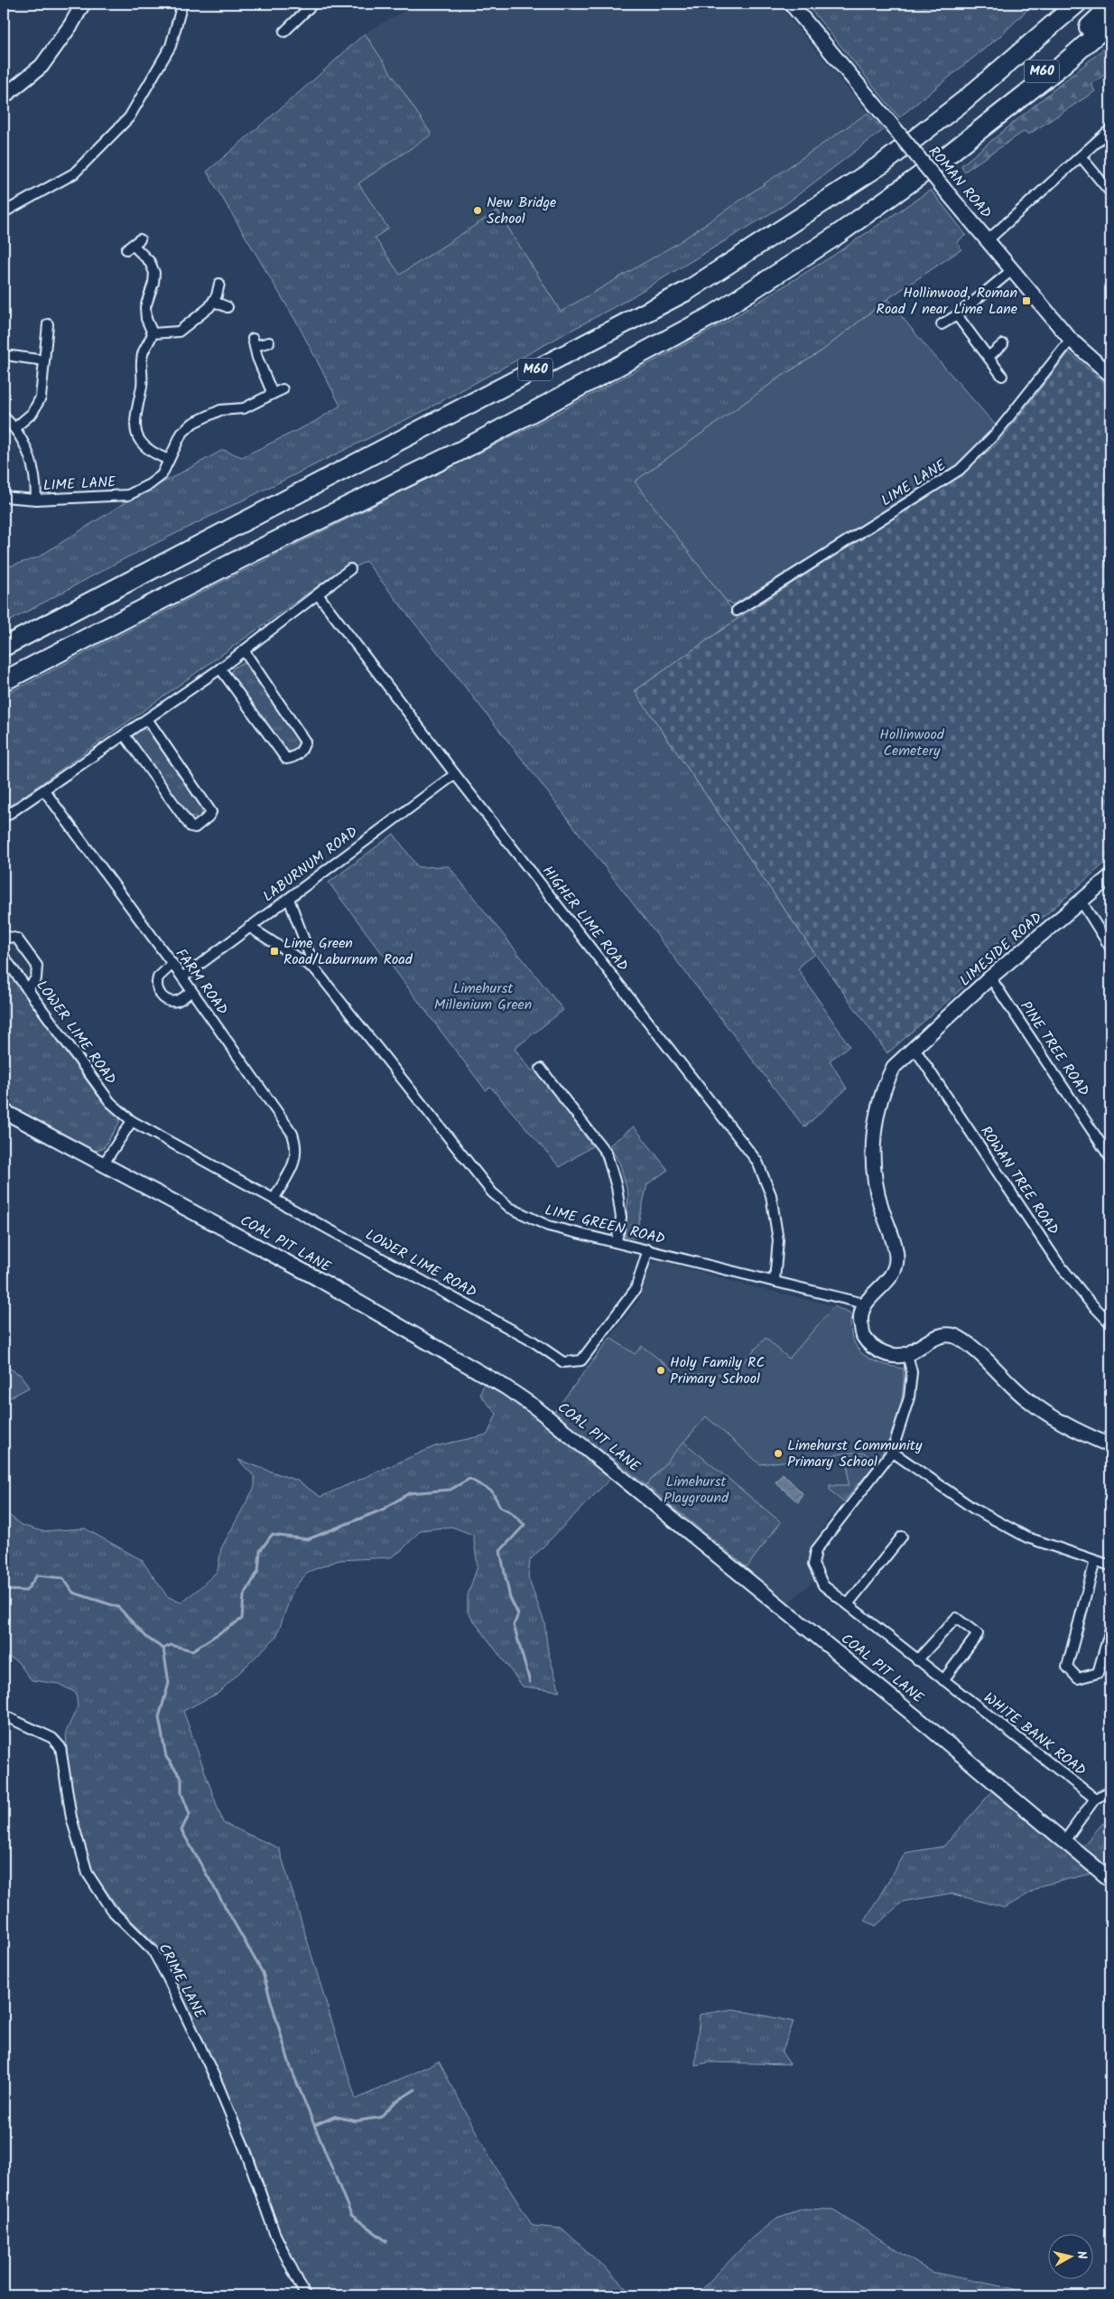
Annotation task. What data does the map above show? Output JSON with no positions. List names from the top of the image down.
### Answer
{
  "streets": {
    "highway": ["M60"],
    "street": [
      "ROMAN ROAD",
      "LIME LANE",
      "LABURNUM ROAD",
      "HIGHER LIME ROAD",
      "LIMESIDE ROAD",
      "FARM ROAD",
      "LOWER LIME ROAD",
      "PINE TREE ROAD",
      "ROWAN TREE ROAD",
      "LIME GREEN ROAD",
      "COAL PIT LANE",
      "WHITE BANK ROAD",
      "CRIME LANE"
    ]
  },
  "crossings": [
    ["ROMAN ROAD", "LIME LANE"],
    ["LABURNUM ROAD", "HIGHER LIME ROAD"],
    ["LABURNUM ROAD", "FARM ROAD"],
    ["LABURNUM ROAD", "LIME GREEN ROAD"],
    ["HIGHER LIME ROAD", "LIME GREEN ROAD"],
    ["LIMESIDE ROAD", "PINE TREE ROAD"],
    ["LIMESIDE ROAD", "ROWAN TREE ROAD"],
    ["LIMESIDE ROAD", "LIME GREEN ROAD"],
    ["FARM ROAD", "LOWER LIME ROAD"],
    ["LOWER LIME ROAD", "LIME GREEN ROAD"]
  ],
  "parks": ["Hollinwood Cemetery", "Limehurst Millenium Green", "Limehurst Playground"],
  "places": {
    "other": ["New Bridge School", "Holy Family RC Primary School", "Limehurst Community Primary School"],
    "transit": ["Hollinwood, Roman Road / near Lime Lane", "Lime Green Road/Laburnum Road"]
  },
  "north": "right"
}
